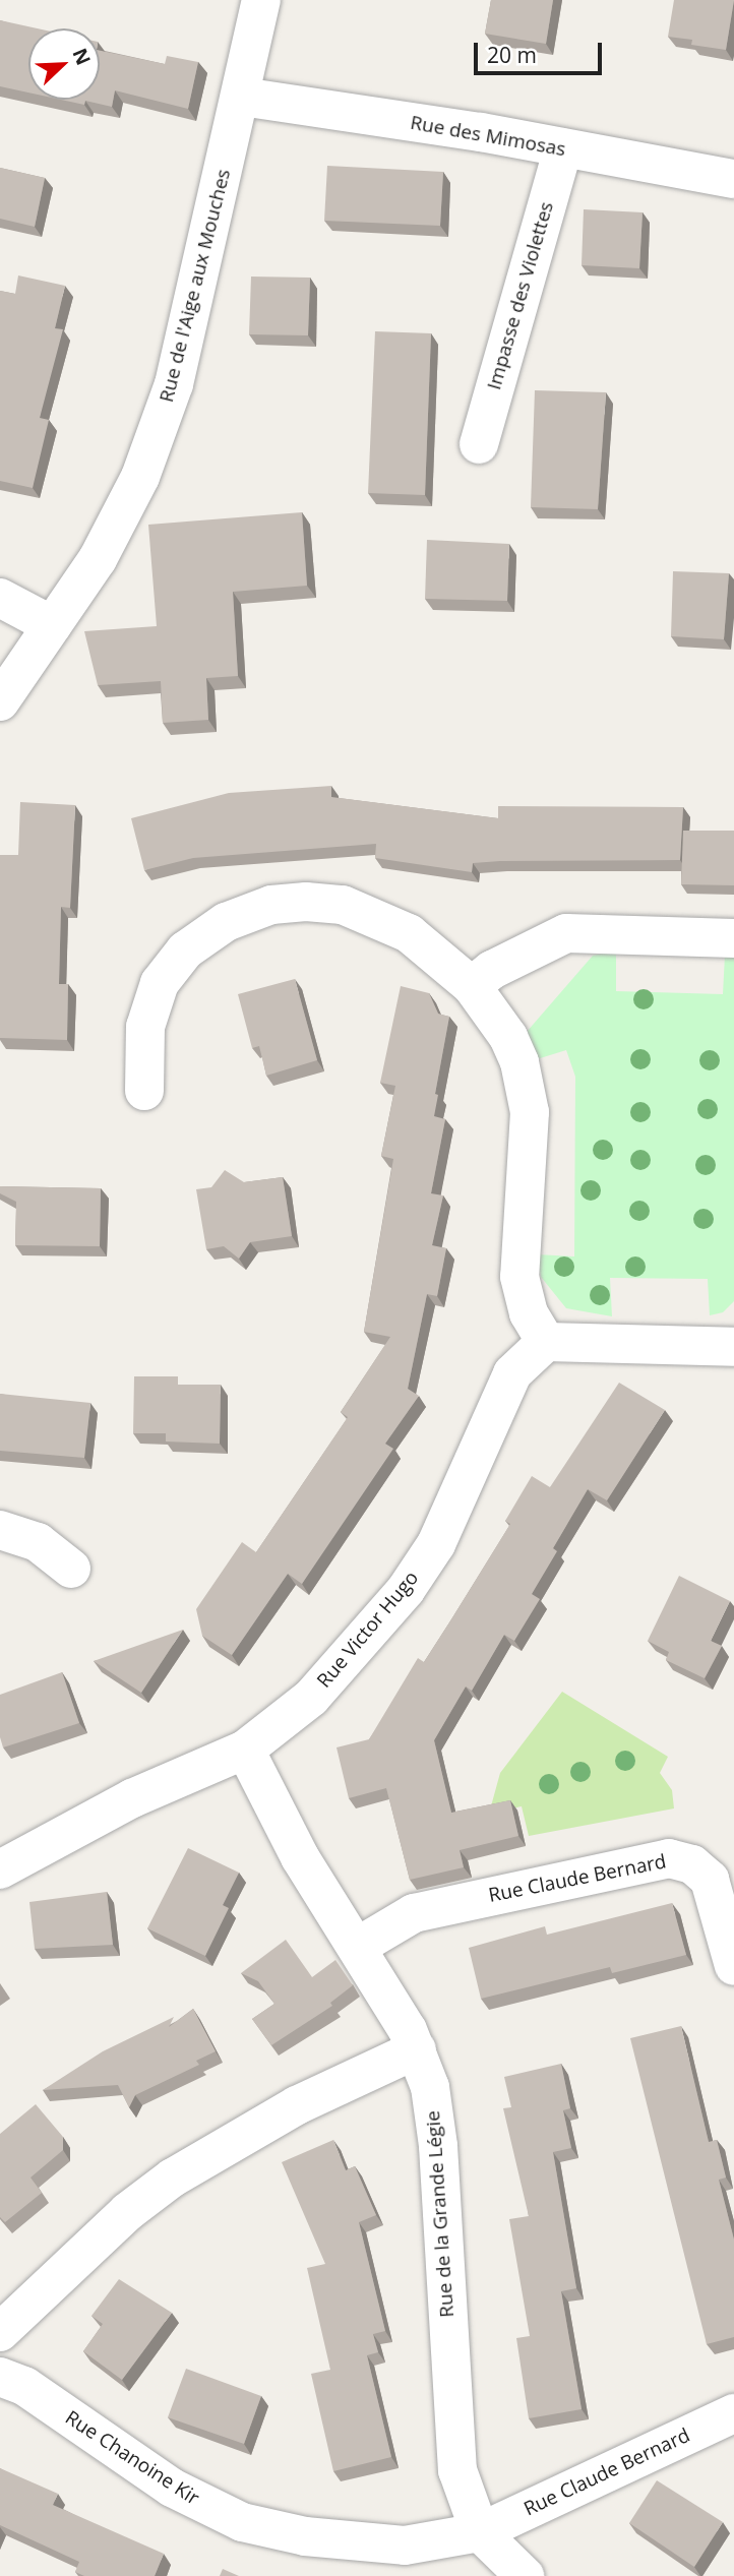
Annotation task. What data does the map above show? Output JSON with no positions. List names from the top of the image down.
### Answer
{
  "streets": {
    "street": [
      "Rue des Mimosas",
      "Rue de l'Aige aux Mouches",
      "Impasse des Violettes",
      "Rue Victor Hugo",
      "Rue Claude Bernard",
      "Rue de la Grande Légie",
      "Rue Chanoine Kir"
    ]
  },
  "crossings": [
    ["Rue des Mimosas", "Rue de l'Aige aux Mouches"],
    ["Rue des Mimosas", "Impasse des Violettes"],
    ["Rue Victor Hugo", "Rue de la Grande Légie"],
    ["Rue Claude Bernard", "Rue de la Grande Légie"],
    ["Rue Claude Bernard", "Rue Chanoine Kir"],
    ["Rue de la Grande Légie", "Rue Chanoine Kir"]
  ],
  "scale_bar": "20 m",
  "north": "top right"
}
